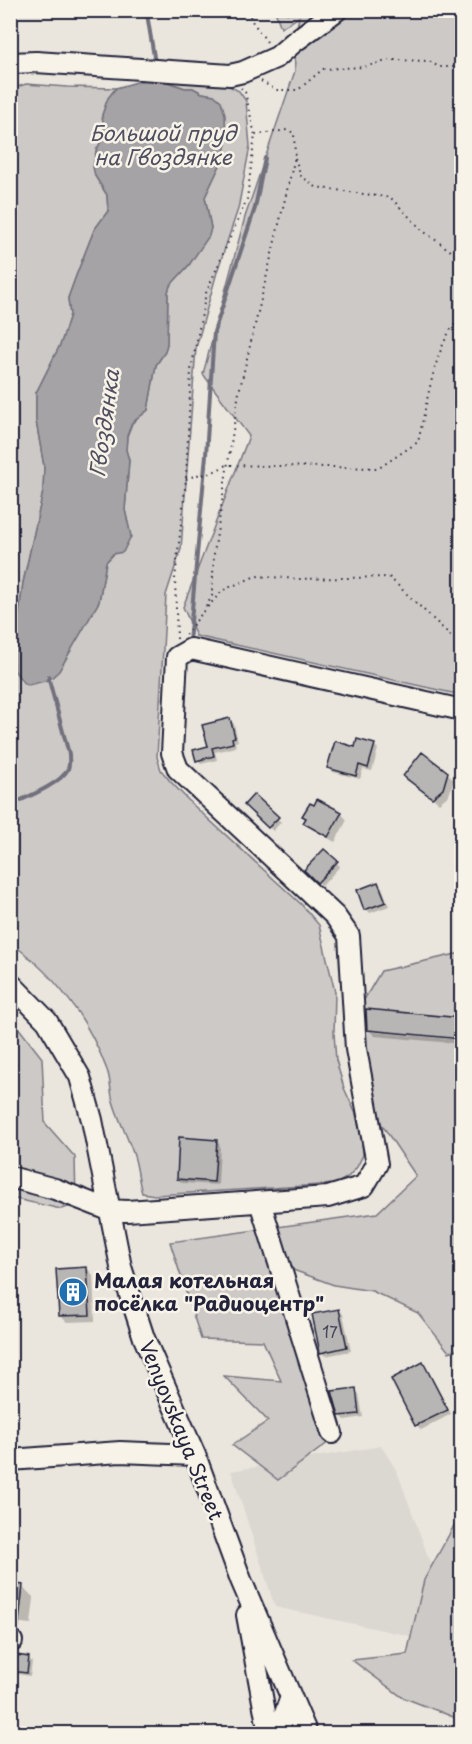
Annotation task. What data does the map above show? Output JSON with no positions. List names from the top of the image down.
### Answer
{
  "streets": {
    "street": ["Venyovskaya Street"]
  },
  "water": ["Большой пруд на Гвоздянке", "Гвоздянка"],
  "places": {
    "building": ["Малая котельная посёлка \"Радиоцентр\""]
  },
  "house_numbers": ["17"]
}
